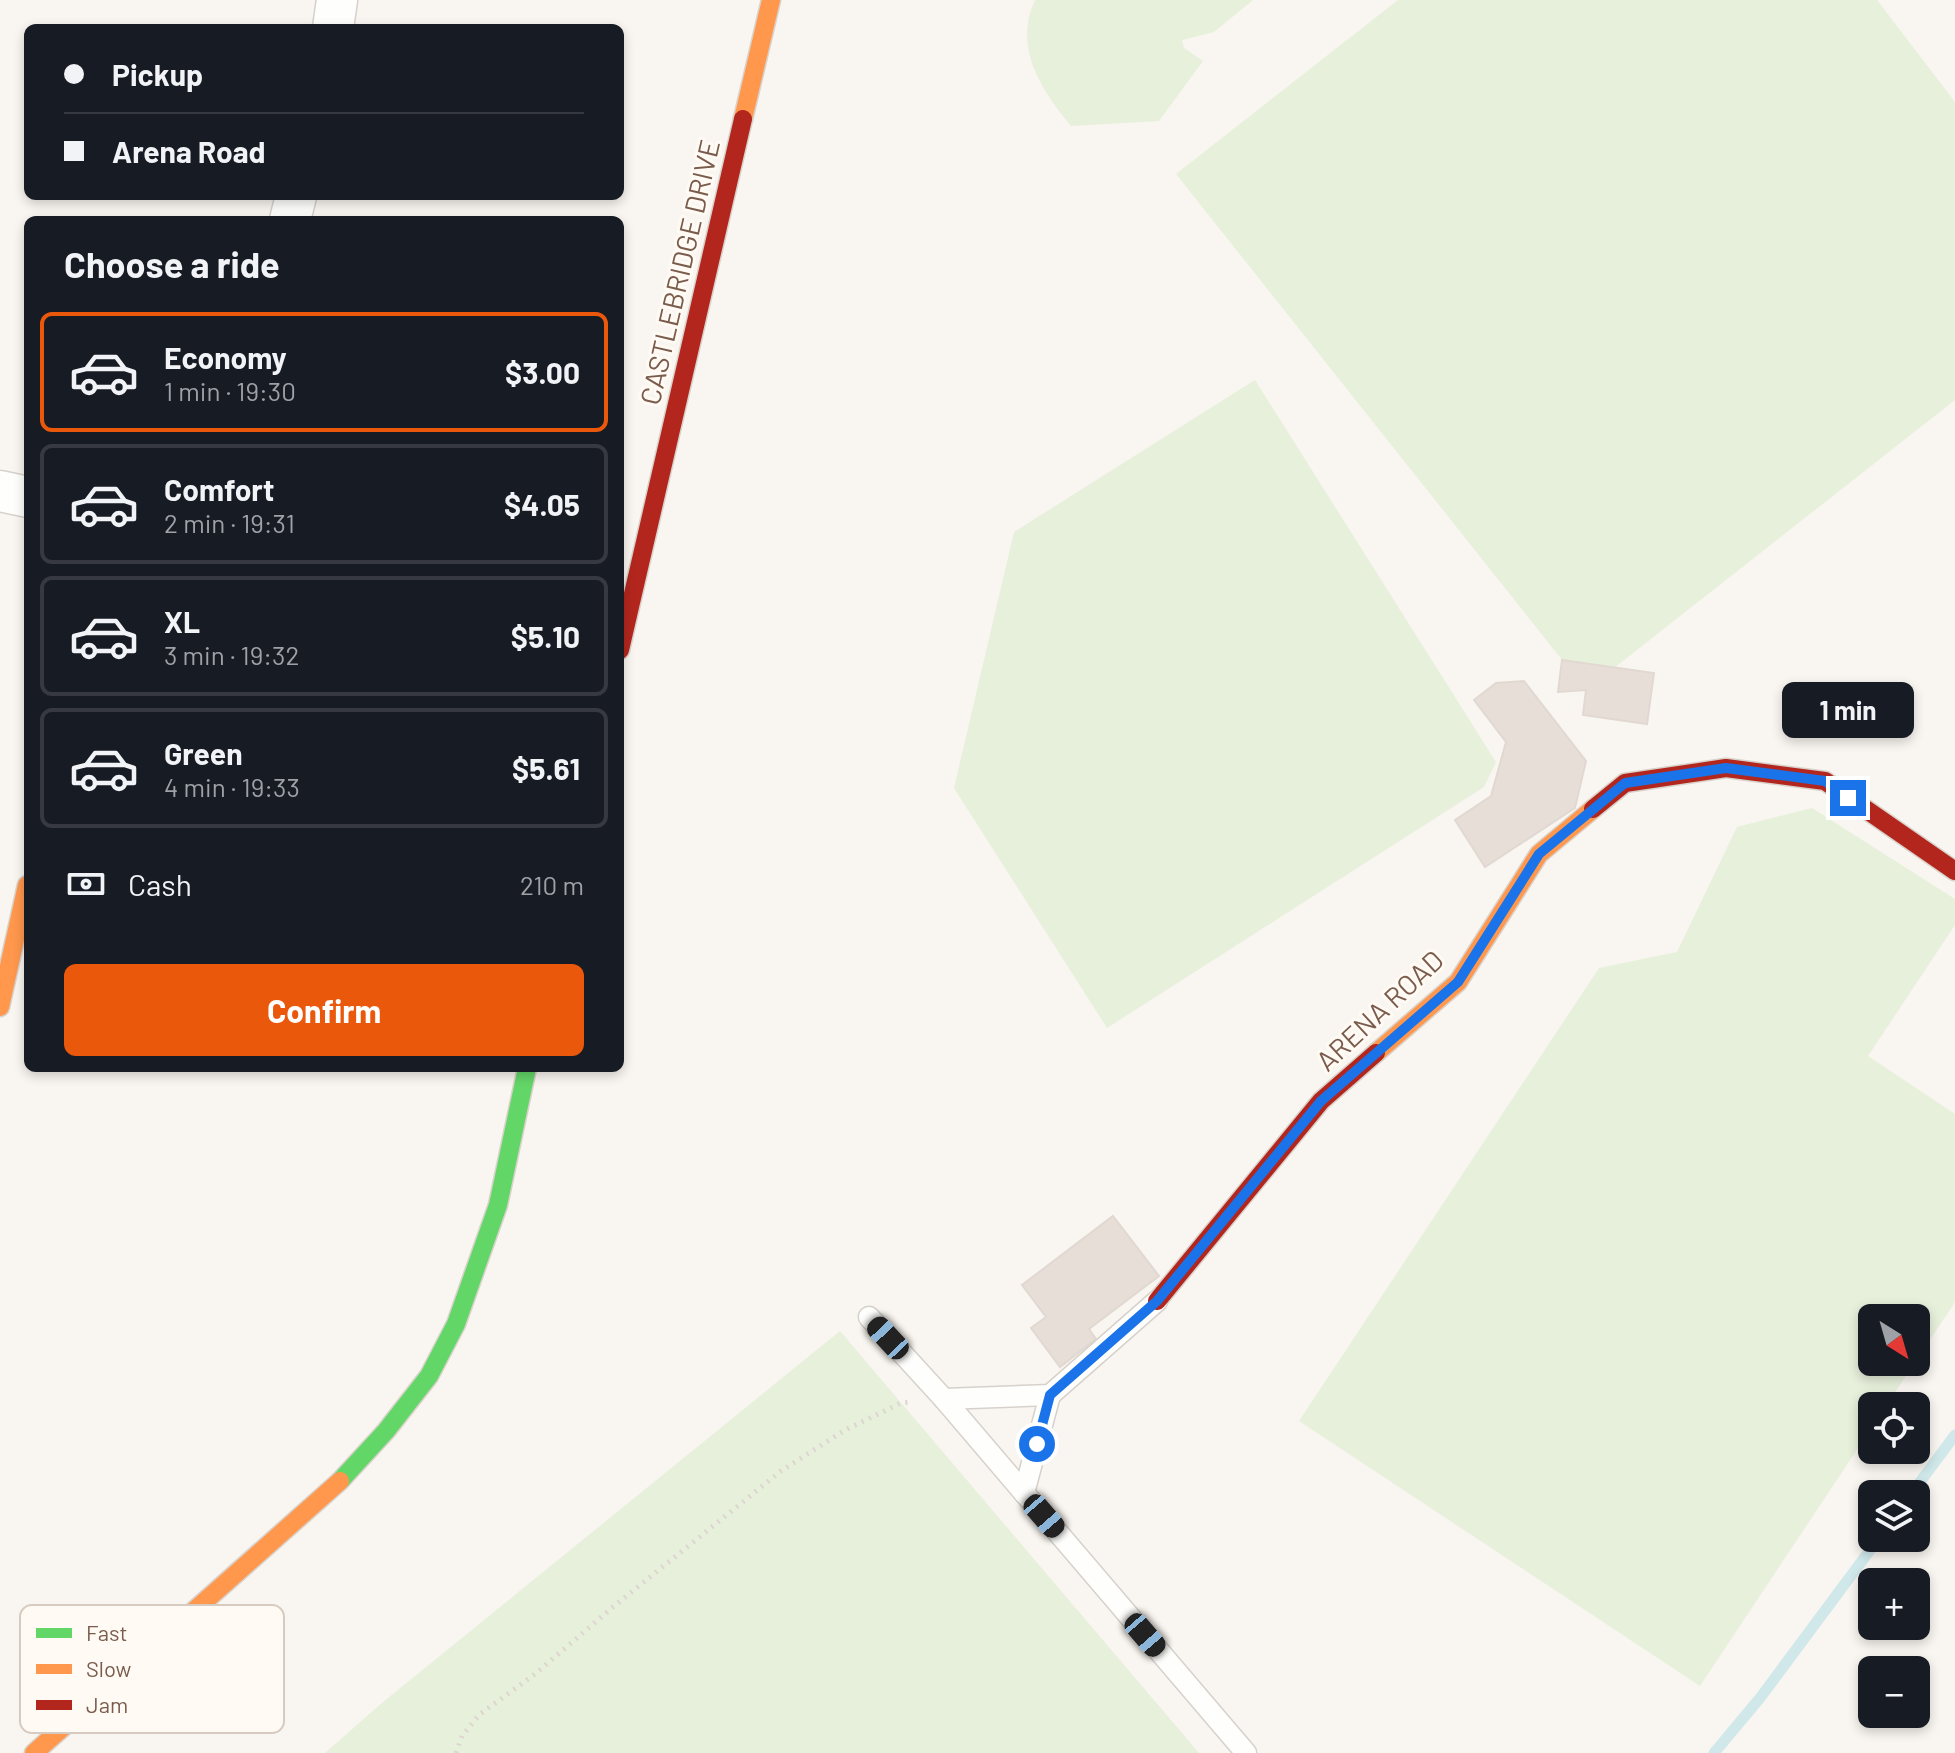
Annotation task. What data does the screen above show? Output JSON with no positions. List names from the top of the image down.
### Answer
{
  "streets": {
    "street": ["CASTLEBRIDGE DRIVE", "ARENA ROAD"]
  },
  "legend": ["Fast", "Slow", "Jam"],
  "north": "bottom right",
  "page": {
    "banner": ["Pickup", "Arena Road"],
    "heading": "Choose a ride",
    "list": [
      {
        "name": "Economy",
        "note": "1 min · 19:30",
        "value": "$3.00"
      },
      {
        "name": "Comfort",
        "note": "2 min · 19:31",
        "value": "$4.05"
      },
      {
        "name": "XL",
        "note": "3 min · 19:32",
        "value": "$5.10"
      },
      {
        "name": "Green",
        "note": "4 min · 19:33",
        "value": "$5.61"
      }
    ],
    "bubble": "1 min",
    "pay": ["Cash", "210 m"],
    "buttons": "Confirm",
    "map_buttons": ["+", "−"]
  }
}
